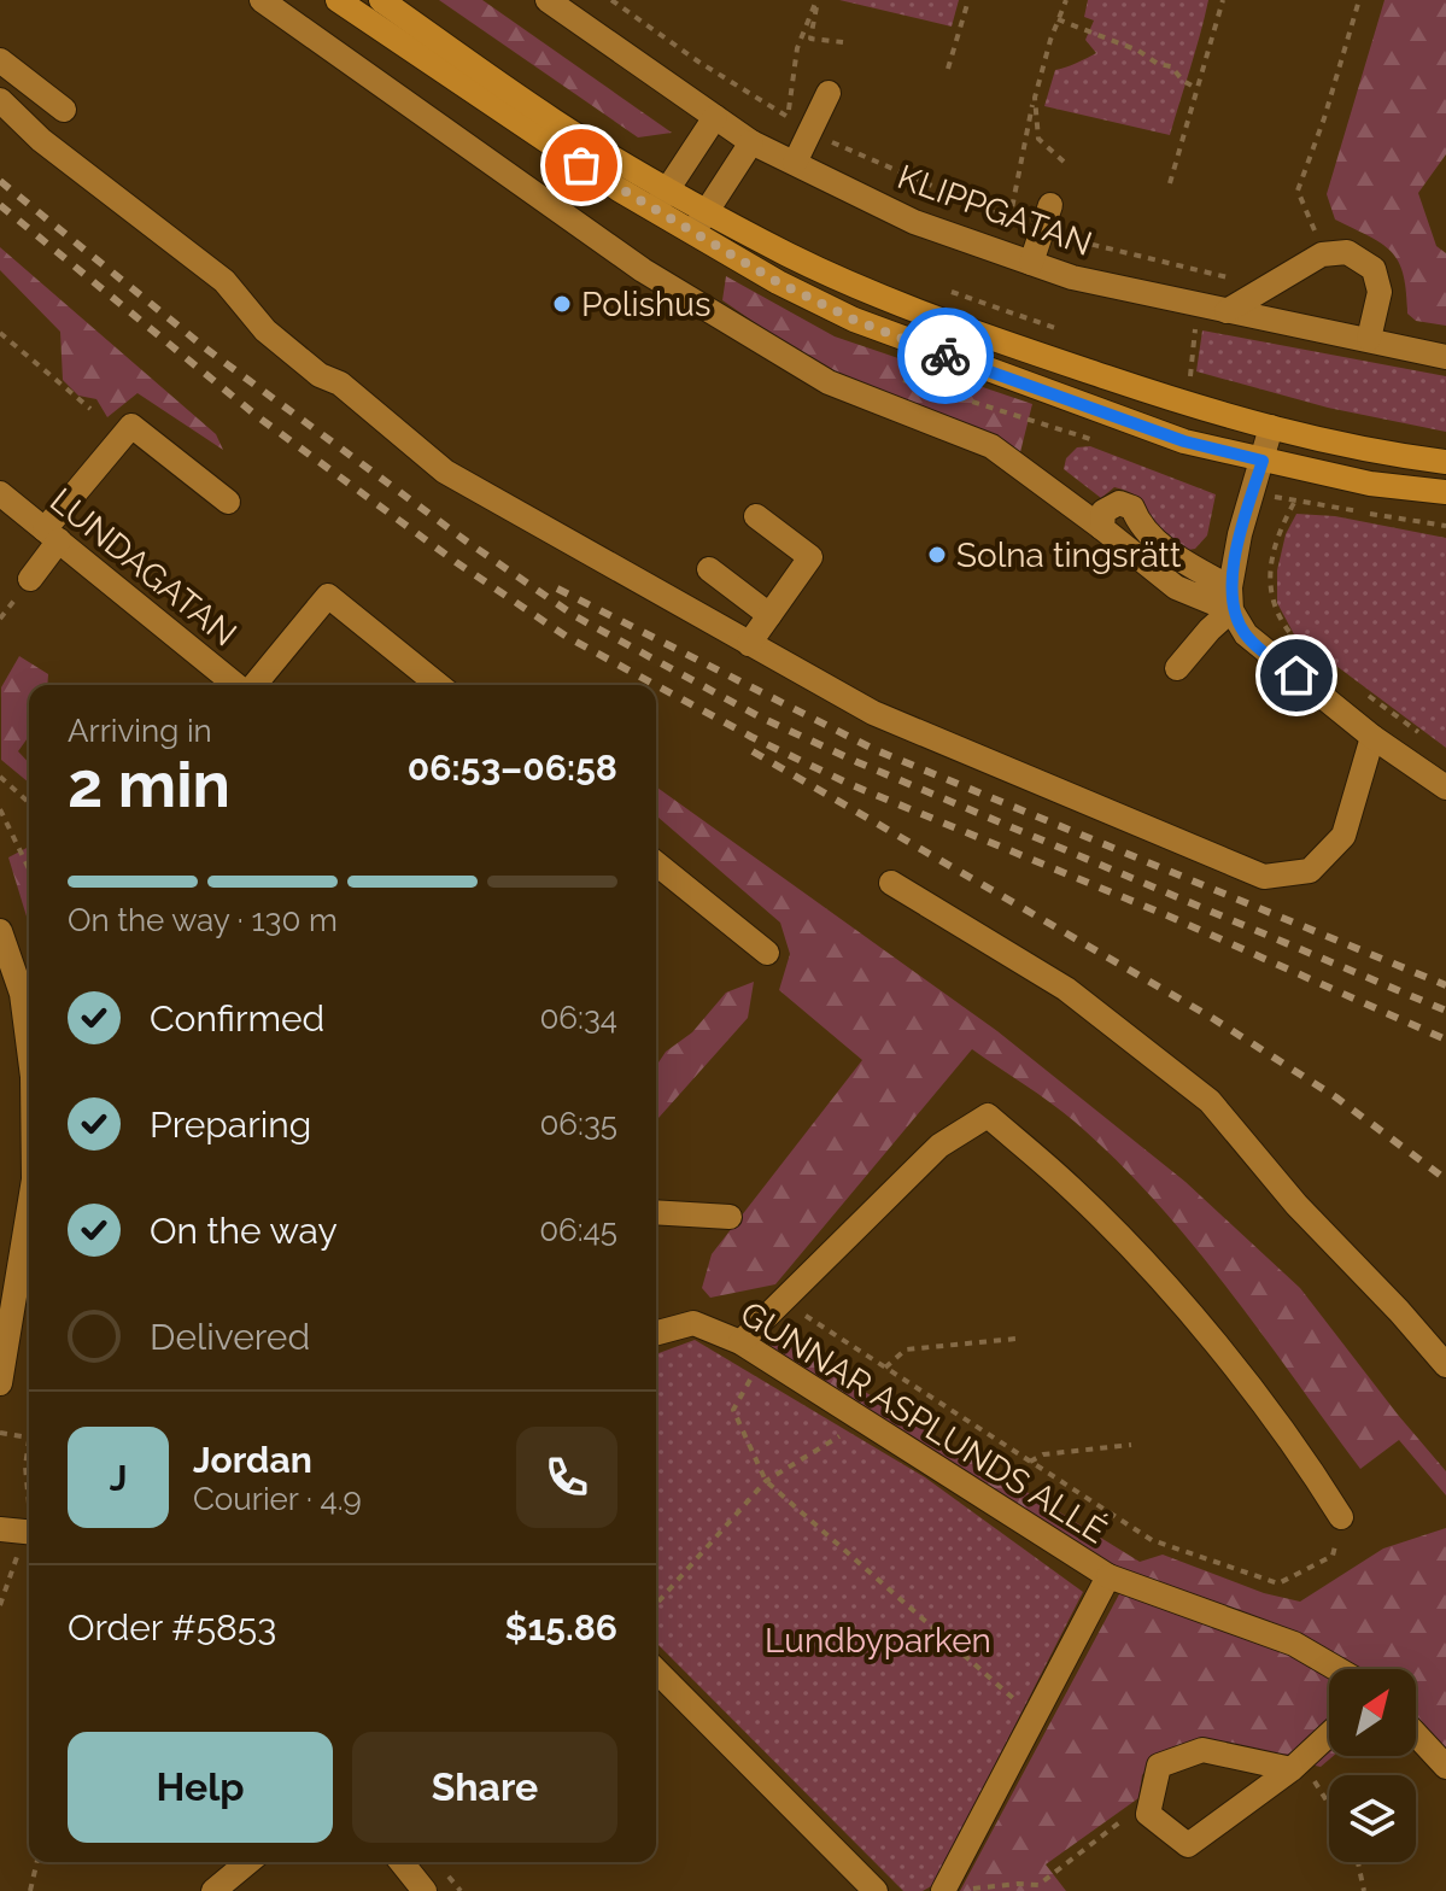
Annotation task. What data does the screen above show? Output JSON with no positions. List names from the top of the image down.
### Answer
{
  "streets": {
    "street": ["KLIPPGATAN", "LUNDAGATAN", "GUNNAR ASPLUNDS ALLÉ"]
  },
  "parks": ["Lundbyparken"],
  "places": ["Polishus", "Solna tingsrätt"],
  "north": "top right",
  "page": {
    "heading": ["2 min", "Arriving in", "06:53–06:58"],
    "panel": [
      "Jordan",
      "Courier · 4.9",
      "Order #5853",
      "$15.86"
    ],
    "bar": "On the way · 130 m",
    "list": [
      ["Confirmed", "06:34"],
      ["Preparing", "06:35"],
      ["On the way", "06:45"],
      "Delivered"
    ],
    "round": "J",
    "buttons": ["Help", "Share"]
  }
}
